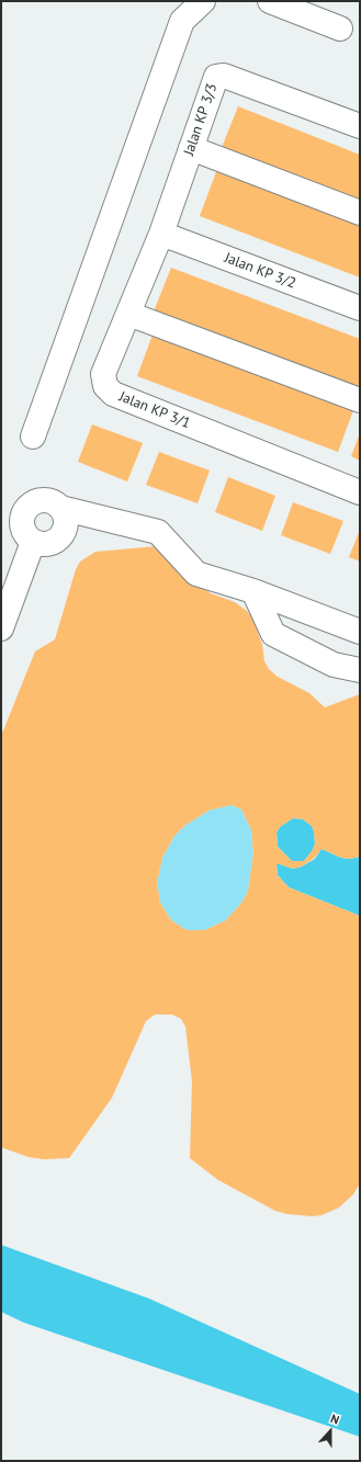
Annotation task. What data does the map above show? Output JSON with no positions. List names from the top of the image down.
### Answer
{
  "streets": {
    "street": ["Jalan KP 3/3", "Jalan KP 3/2", "Jalan KP 3/1"]
  },
  "crossings": [
    ["Jalan KP 3/3", "Jalan KP 3/2"],
    ["Jalan KP 3/3", "Jalan KP 3/1"],
    ["Jalan KP 3/2", "Jalan KP 3/1"]
  ],
  "north": "top"
}
